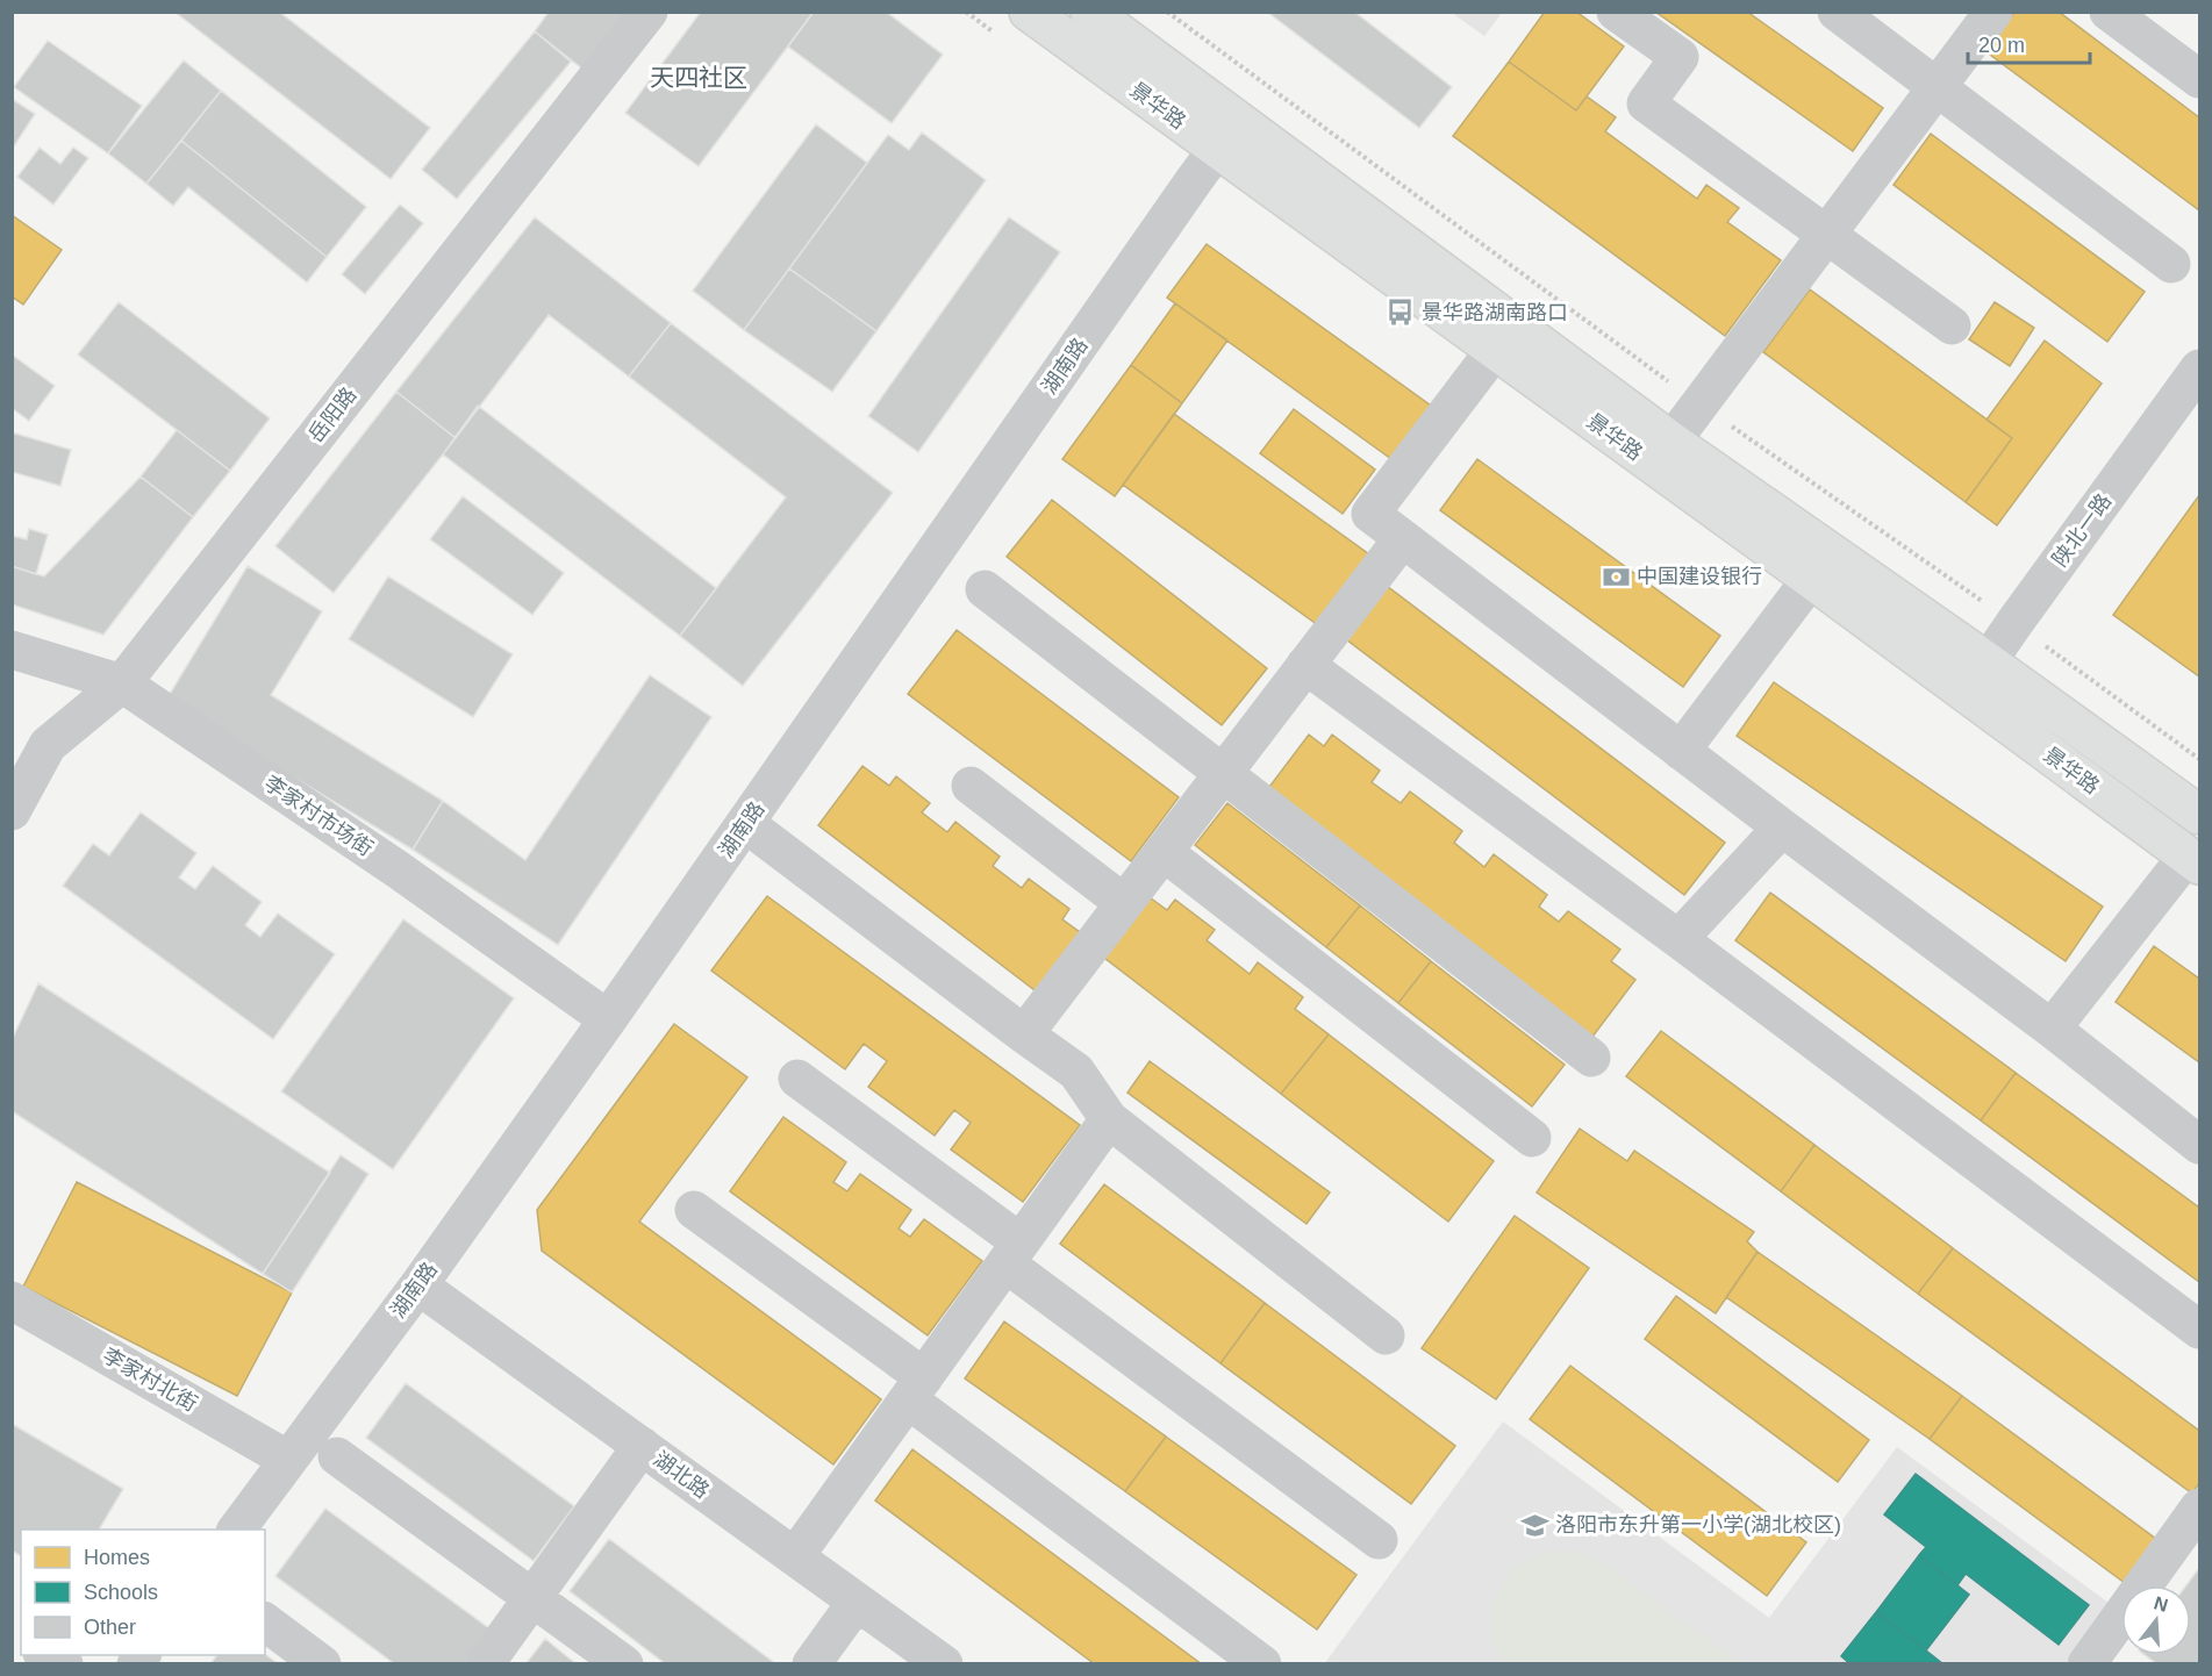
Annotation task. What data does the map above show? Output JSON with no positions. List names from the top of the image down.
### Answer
{
  "streets": {
    "main road": ["景华路"],
    "street": [
      "湖南路",
      "岳阳路",
      "陕北一路",
      "李家村市场街",
      "李家村北街",
      "湖北路"
    ]
  },
  "crossings": [
    ["景华路", "湖南路"],
    ["景华路", "陕北一路"],
    ["湖南路", "李家村市场街"],
    ["湖南路", "李家村北街"],
    ["湖南路", "湖北路"],
    ["岳阳路", "李家村市场街"]
  ],
  "districts": ["天四社区"],
  "places": {
    "bus stop": ["景华路湖南路口"],
    "bank": ["中国建设银行"],
    "school or university": ["洛阳市东升第一小学(湖北校区)"]
  },
  "legend": ["Homes", "Schools", "Other"],
  "scale_bar": "20 m",
  "north": "top"
}
